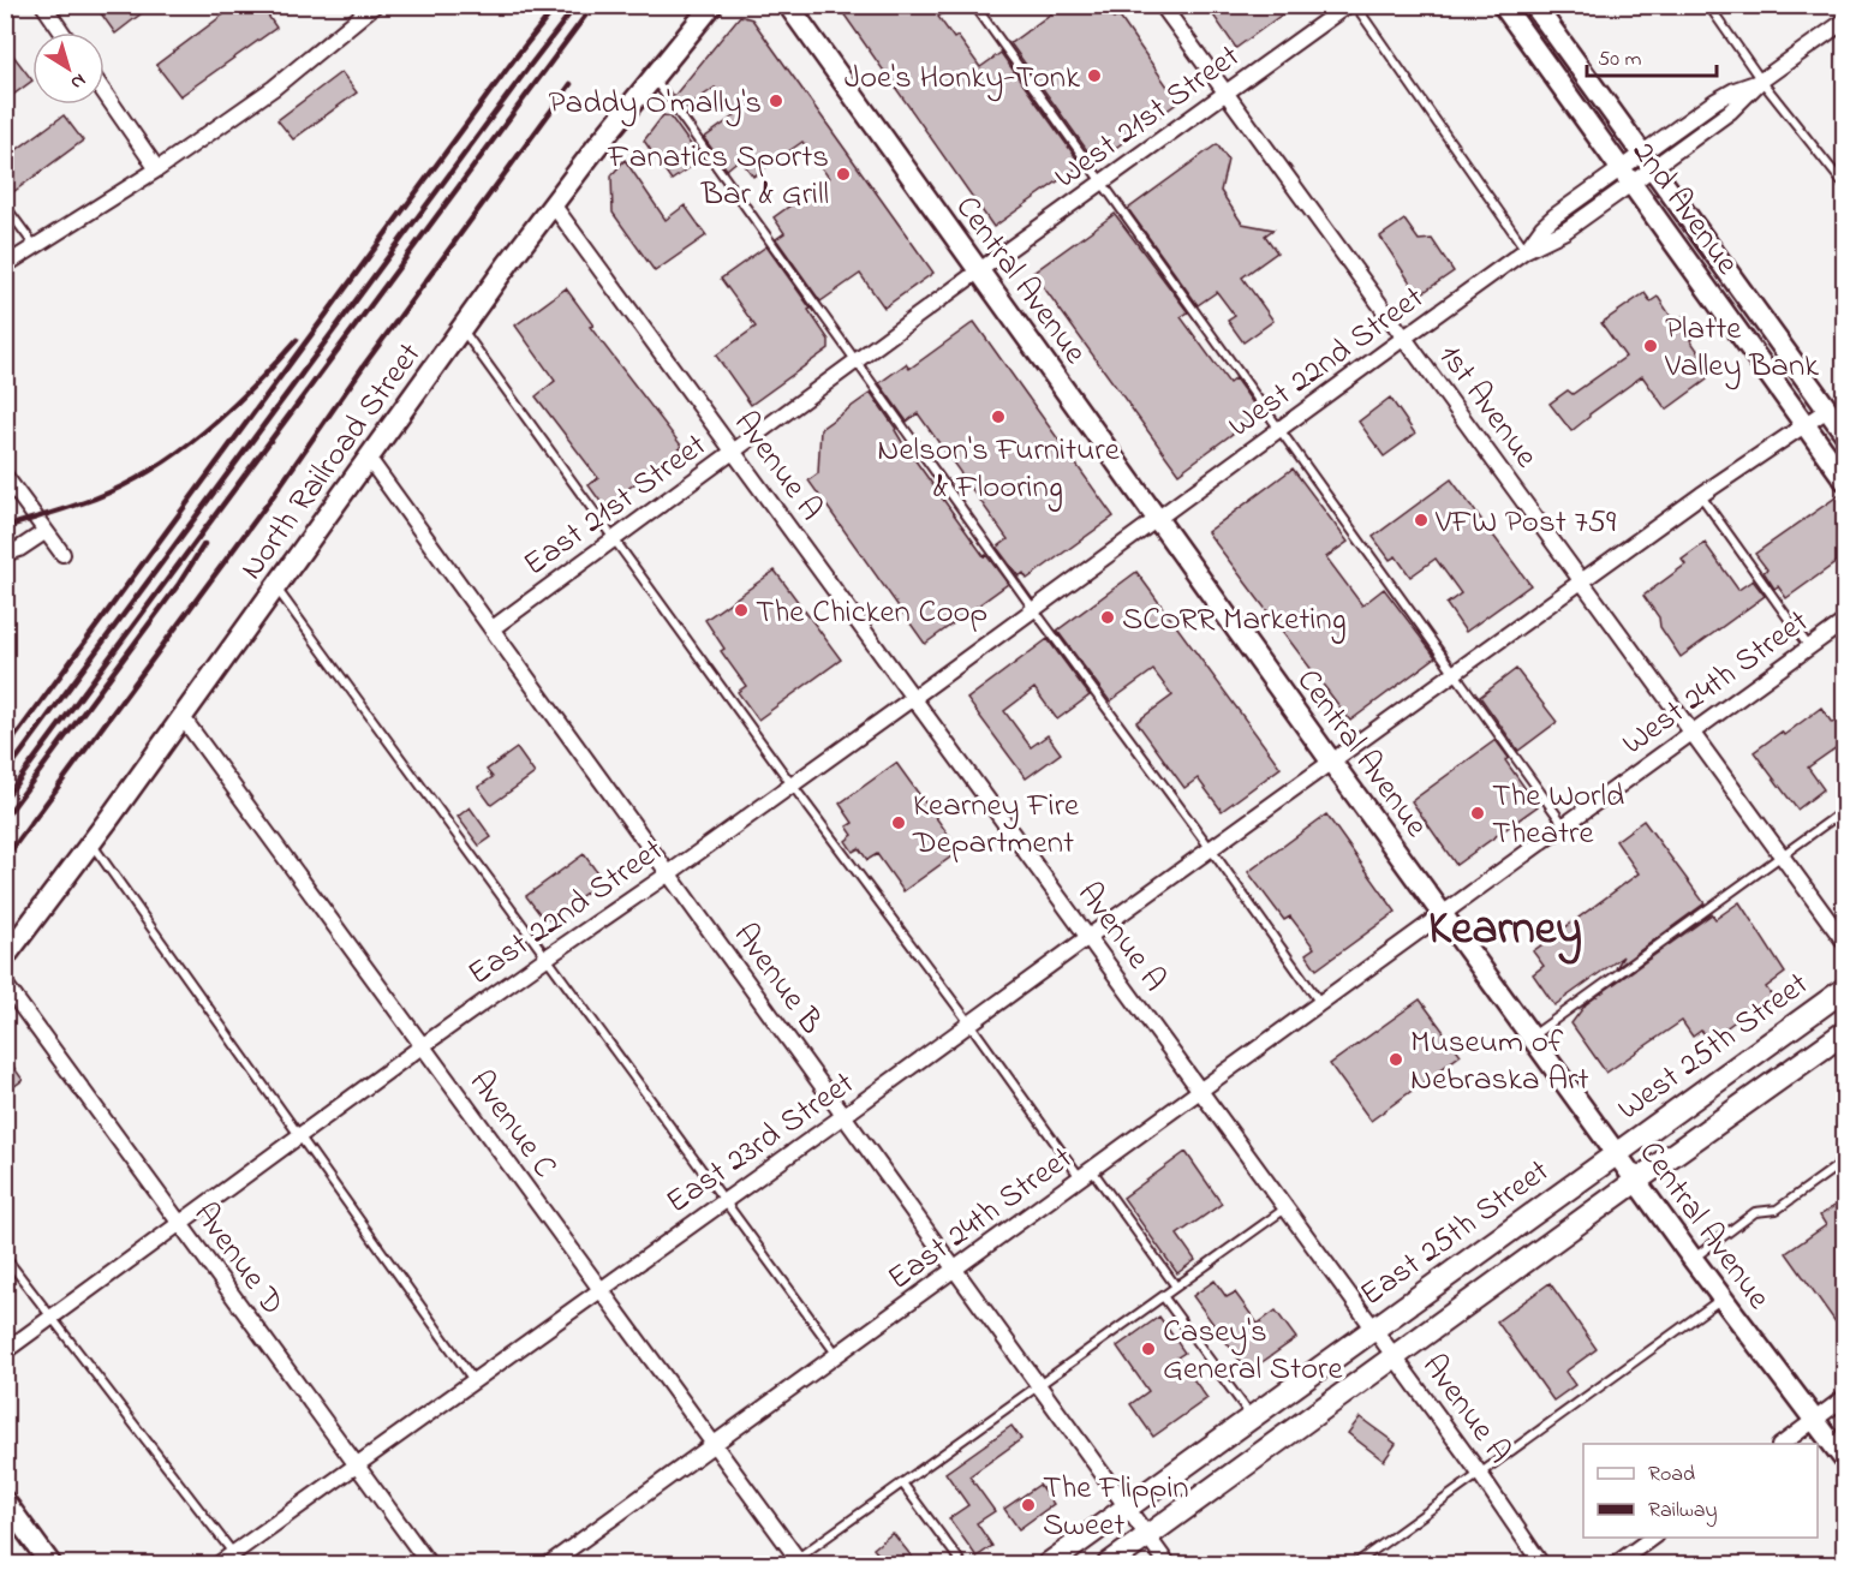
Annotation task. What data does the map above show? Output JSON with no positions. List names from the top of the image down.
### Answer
{
  "streets": {
    "main road": [
      "2nd Avenue",
      "Central Avenue",
      "North Railroad Street",
      "West 25th Street",
      "East 25th Street"
    ],
    "street": [
      "West 21st Street",
      "West 22nd Street",
      "1st Avenue",
      "Avenue A",
      "East 21st Street",
      "West 24th Street",
      "East 22nd Street",
      "Avenue B",
      "Avenue C",
      "East 23rd Street",
      "East 24th Street",
      "Avenue D"
    ]
  },
  "crossings": [
    ["West 21st Street", "Central Avenue"],
    ["West 21st Street", "1st Avenue"],
    ["West 21st Street", "East 21st Street"],
    ["2nd Avenue", "West 22nd Street"],
    ["2nd Avenue", "East 23rd Street"],
    ["Central Avenue", "West 22nd Street"],
    ["Central Avenue", "East 21st Street"],
    ["Central Avenue", "West 24th Street"],
    ["Central Avenue", "East 22nd Street"],
    ["Central Avenue", "West 25th Street"],
    ["Central Avenue", "East 23rd Street"],
    ["Central Avenue", "East 24th Street"],
    ["Central Avenue", "East 25th Street"],
    ["West 22nd Street", "1st Avenue"],
    ["West 22nd Street", "East 22nd Street"],
    ["1st Avenue", "West 24th Street"],
    ["1st Avenue", "East 23rd Street"],
    ["North Railroad Street", "Avenue A"],
    ["North Railroad Street", "Avenue B"],
    ["North Railroad Street", "Avenue C"],
    ["Avenue A", "East 21st Street"],
    ["Avenue A", "East 22nd Street"],
    ["Avenue A", "East 23rd Street"],
    ["Avenue A", "East 24th Street"],
    ["Avenue A", "East 25th Street"],
    ["East 21st Street", "Avenue B"],
    ["West 24th Street", "East 24th Street"],
    ["East 22nd Street", "Avenue B"],
    ["East 22nd Street", "Avenue C"],
    ["East 22nd Street", "Avenue D"],
    ["Avenue B", "East 23rd Street"],
    ["Avenue B", "East 24th Street"],
    ["Avenue B", "East 25th Street"],
    ["West 25th Street", "East 25th Street"],
    ["Avenue C", "East 23rd Street"],
    ["Avenue C", "East 24th Street"],
    ["East 23rd Street", "Avenue D"]
  ],
  "districts": ["Kearney"],
  "places": [
    "Joe's Honky-Tonk",
    "Paddy O'mally's",
    "Fanatics Sports Bar & Grill",
    "Platte Valley Bank",
    "Nelson's Furniture & Flooring",
    "VFW Post 759",
    "The Chicken Coop",
    "SCORR Marketing",
    "The World Theatre",
    "Kearney Fire Department",
    "Museum of Nebraska Art",
    "Casey's General Store",
    "The Flippin Sweet"
  ],
  "legend": ["Road", "Railway"],
  "scale_bar": "50 m",
  "north": "bottom right"
}
